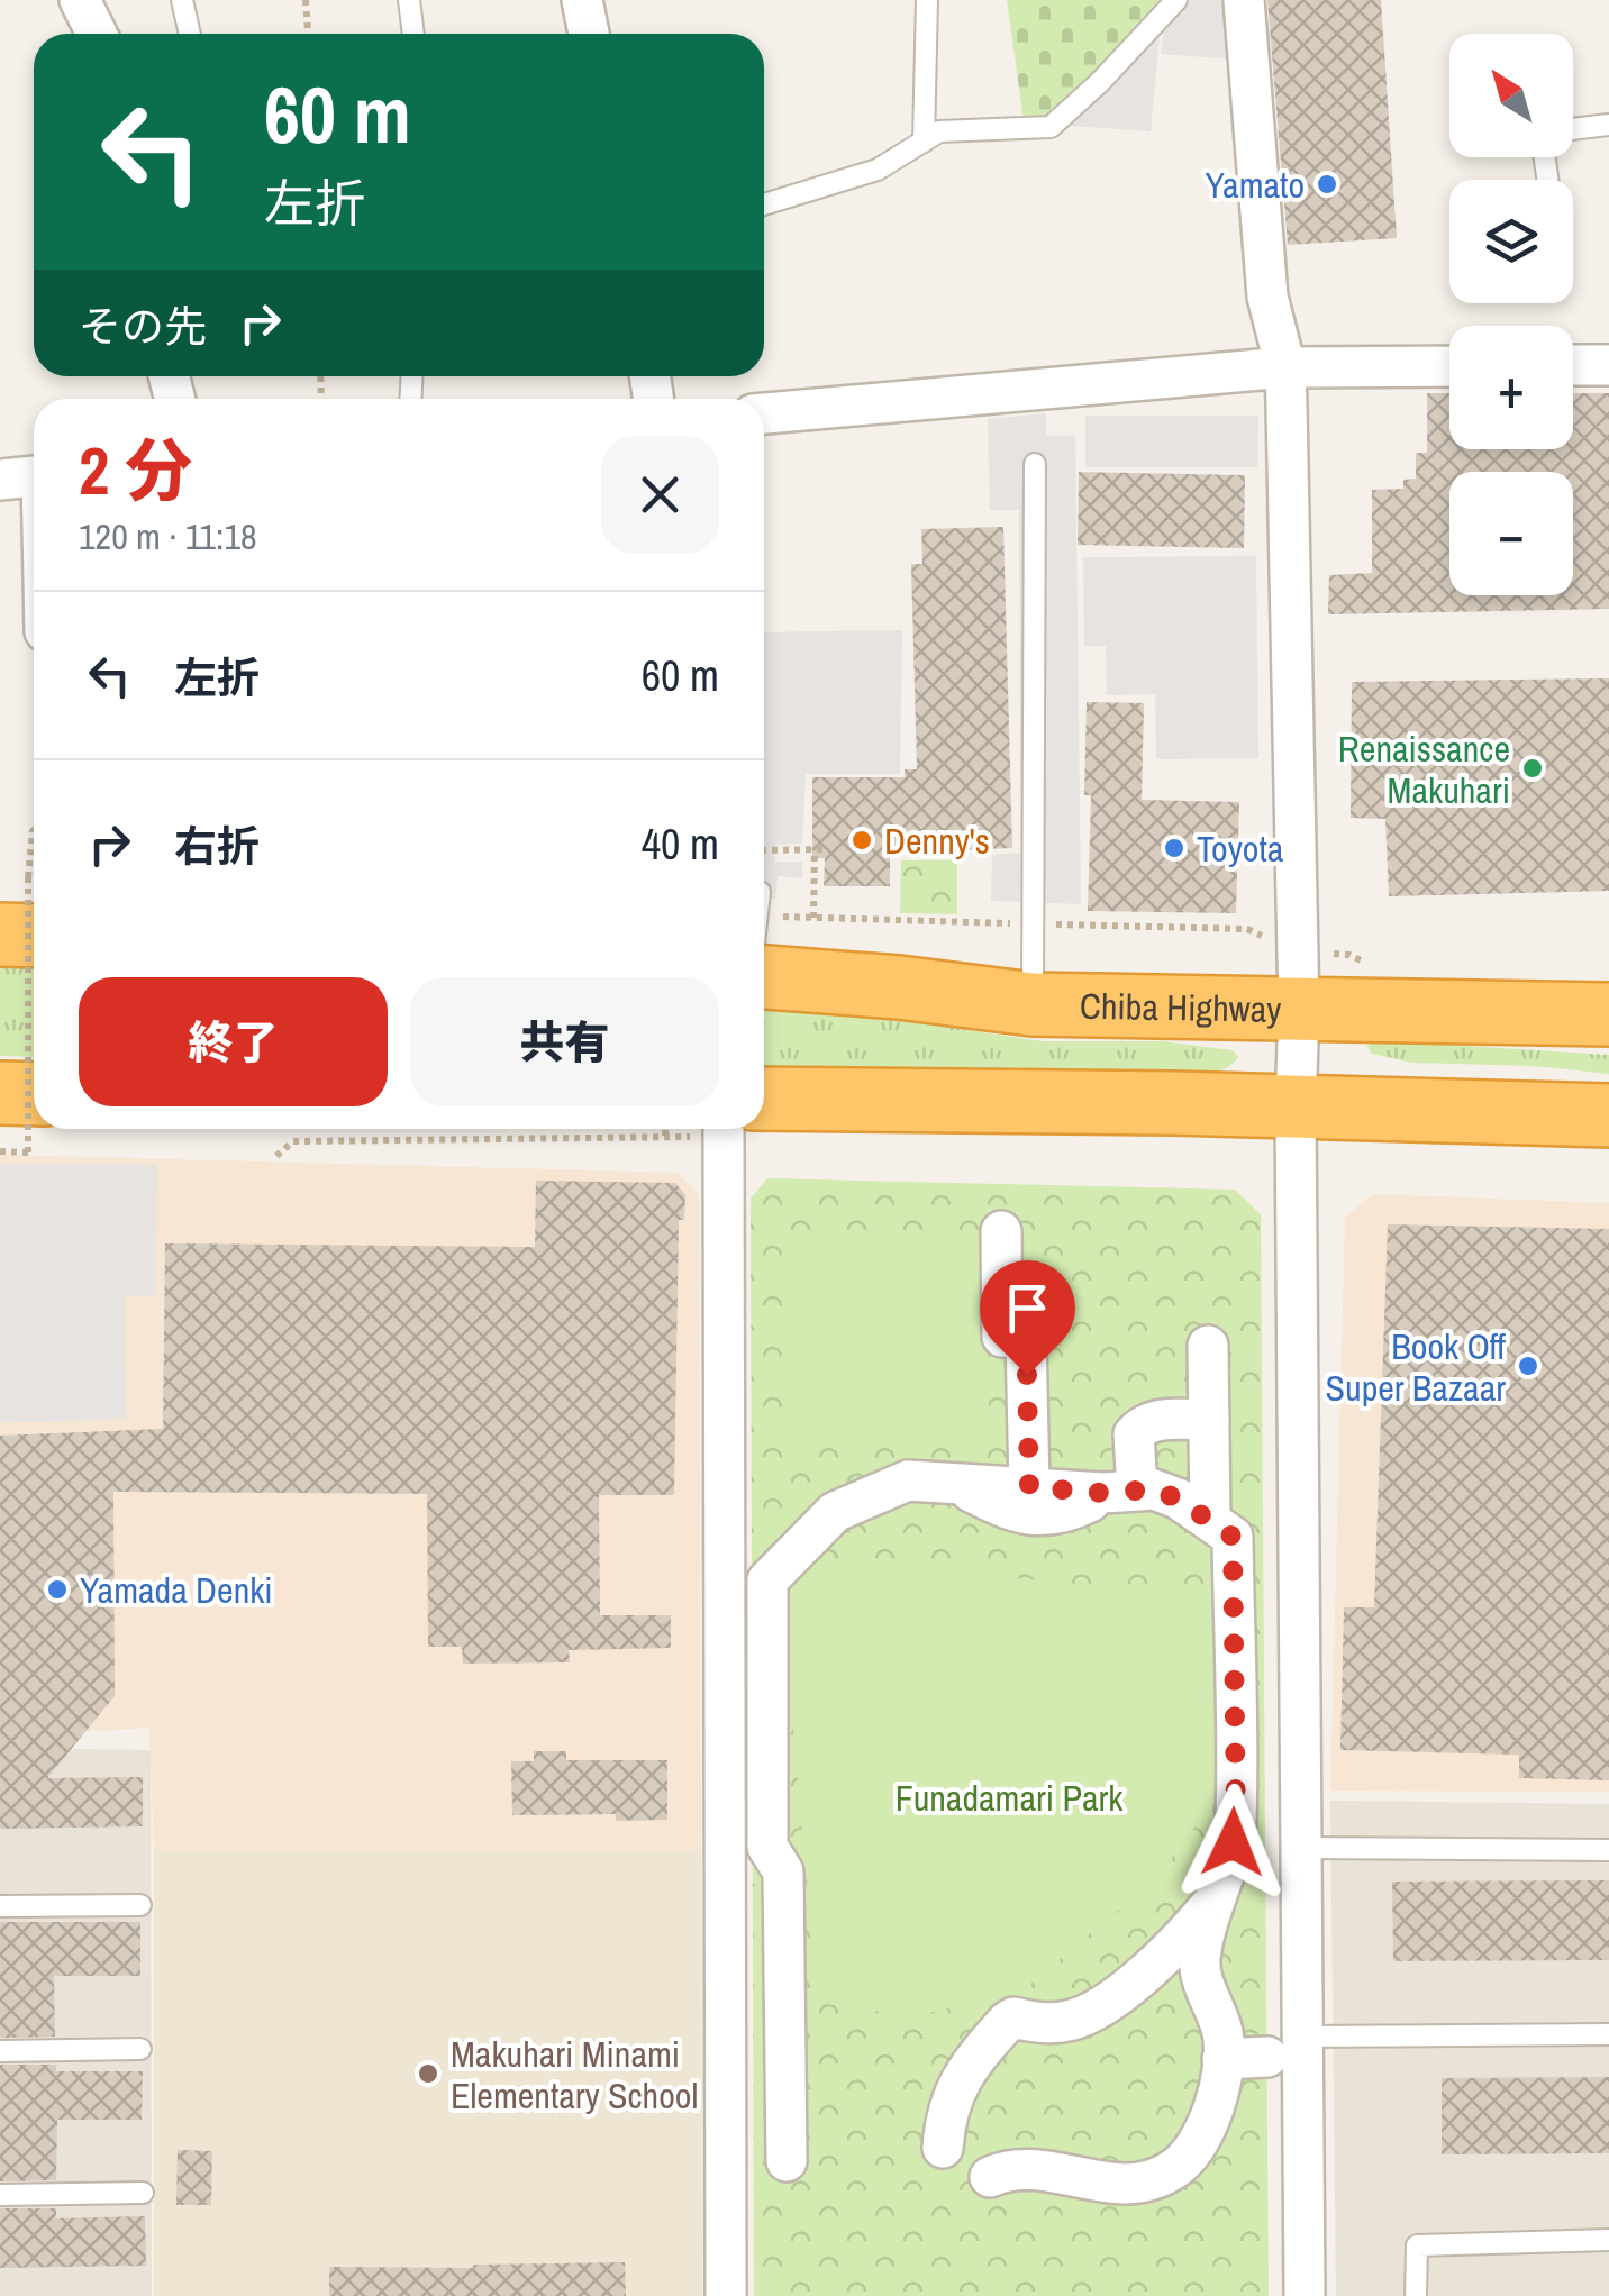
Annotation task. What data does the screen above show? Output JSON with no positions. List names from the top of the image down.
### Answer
{
  "streets": {
    "highway": ["Chiba Highway"]
  },
  "parks": ["Funadamari Park"],
  "places": [
    "Yamato",
    "Renaissance Makuhari",
    "Denny's",
    "Toyota",
    "Book Off Super Bazaar",
    "Yamada Denki",
    "Makuhari Minami Elementary School"
  ],
  "north": "top left",
  "page": {
    "map_buttons": ["+", "−"],
    "turn": ["60 m", "左折"],
    "then": "その先",
    "heading": ["2 分", "120 m · 11:18"],
    "list": [
      {
        "name": "左折",
        "value": "60 m"
      },
      {
        "name": "右折",
        "value": "40 m"
      }
    ],
    "buttons": ["終了", "共有"]
  }
}
